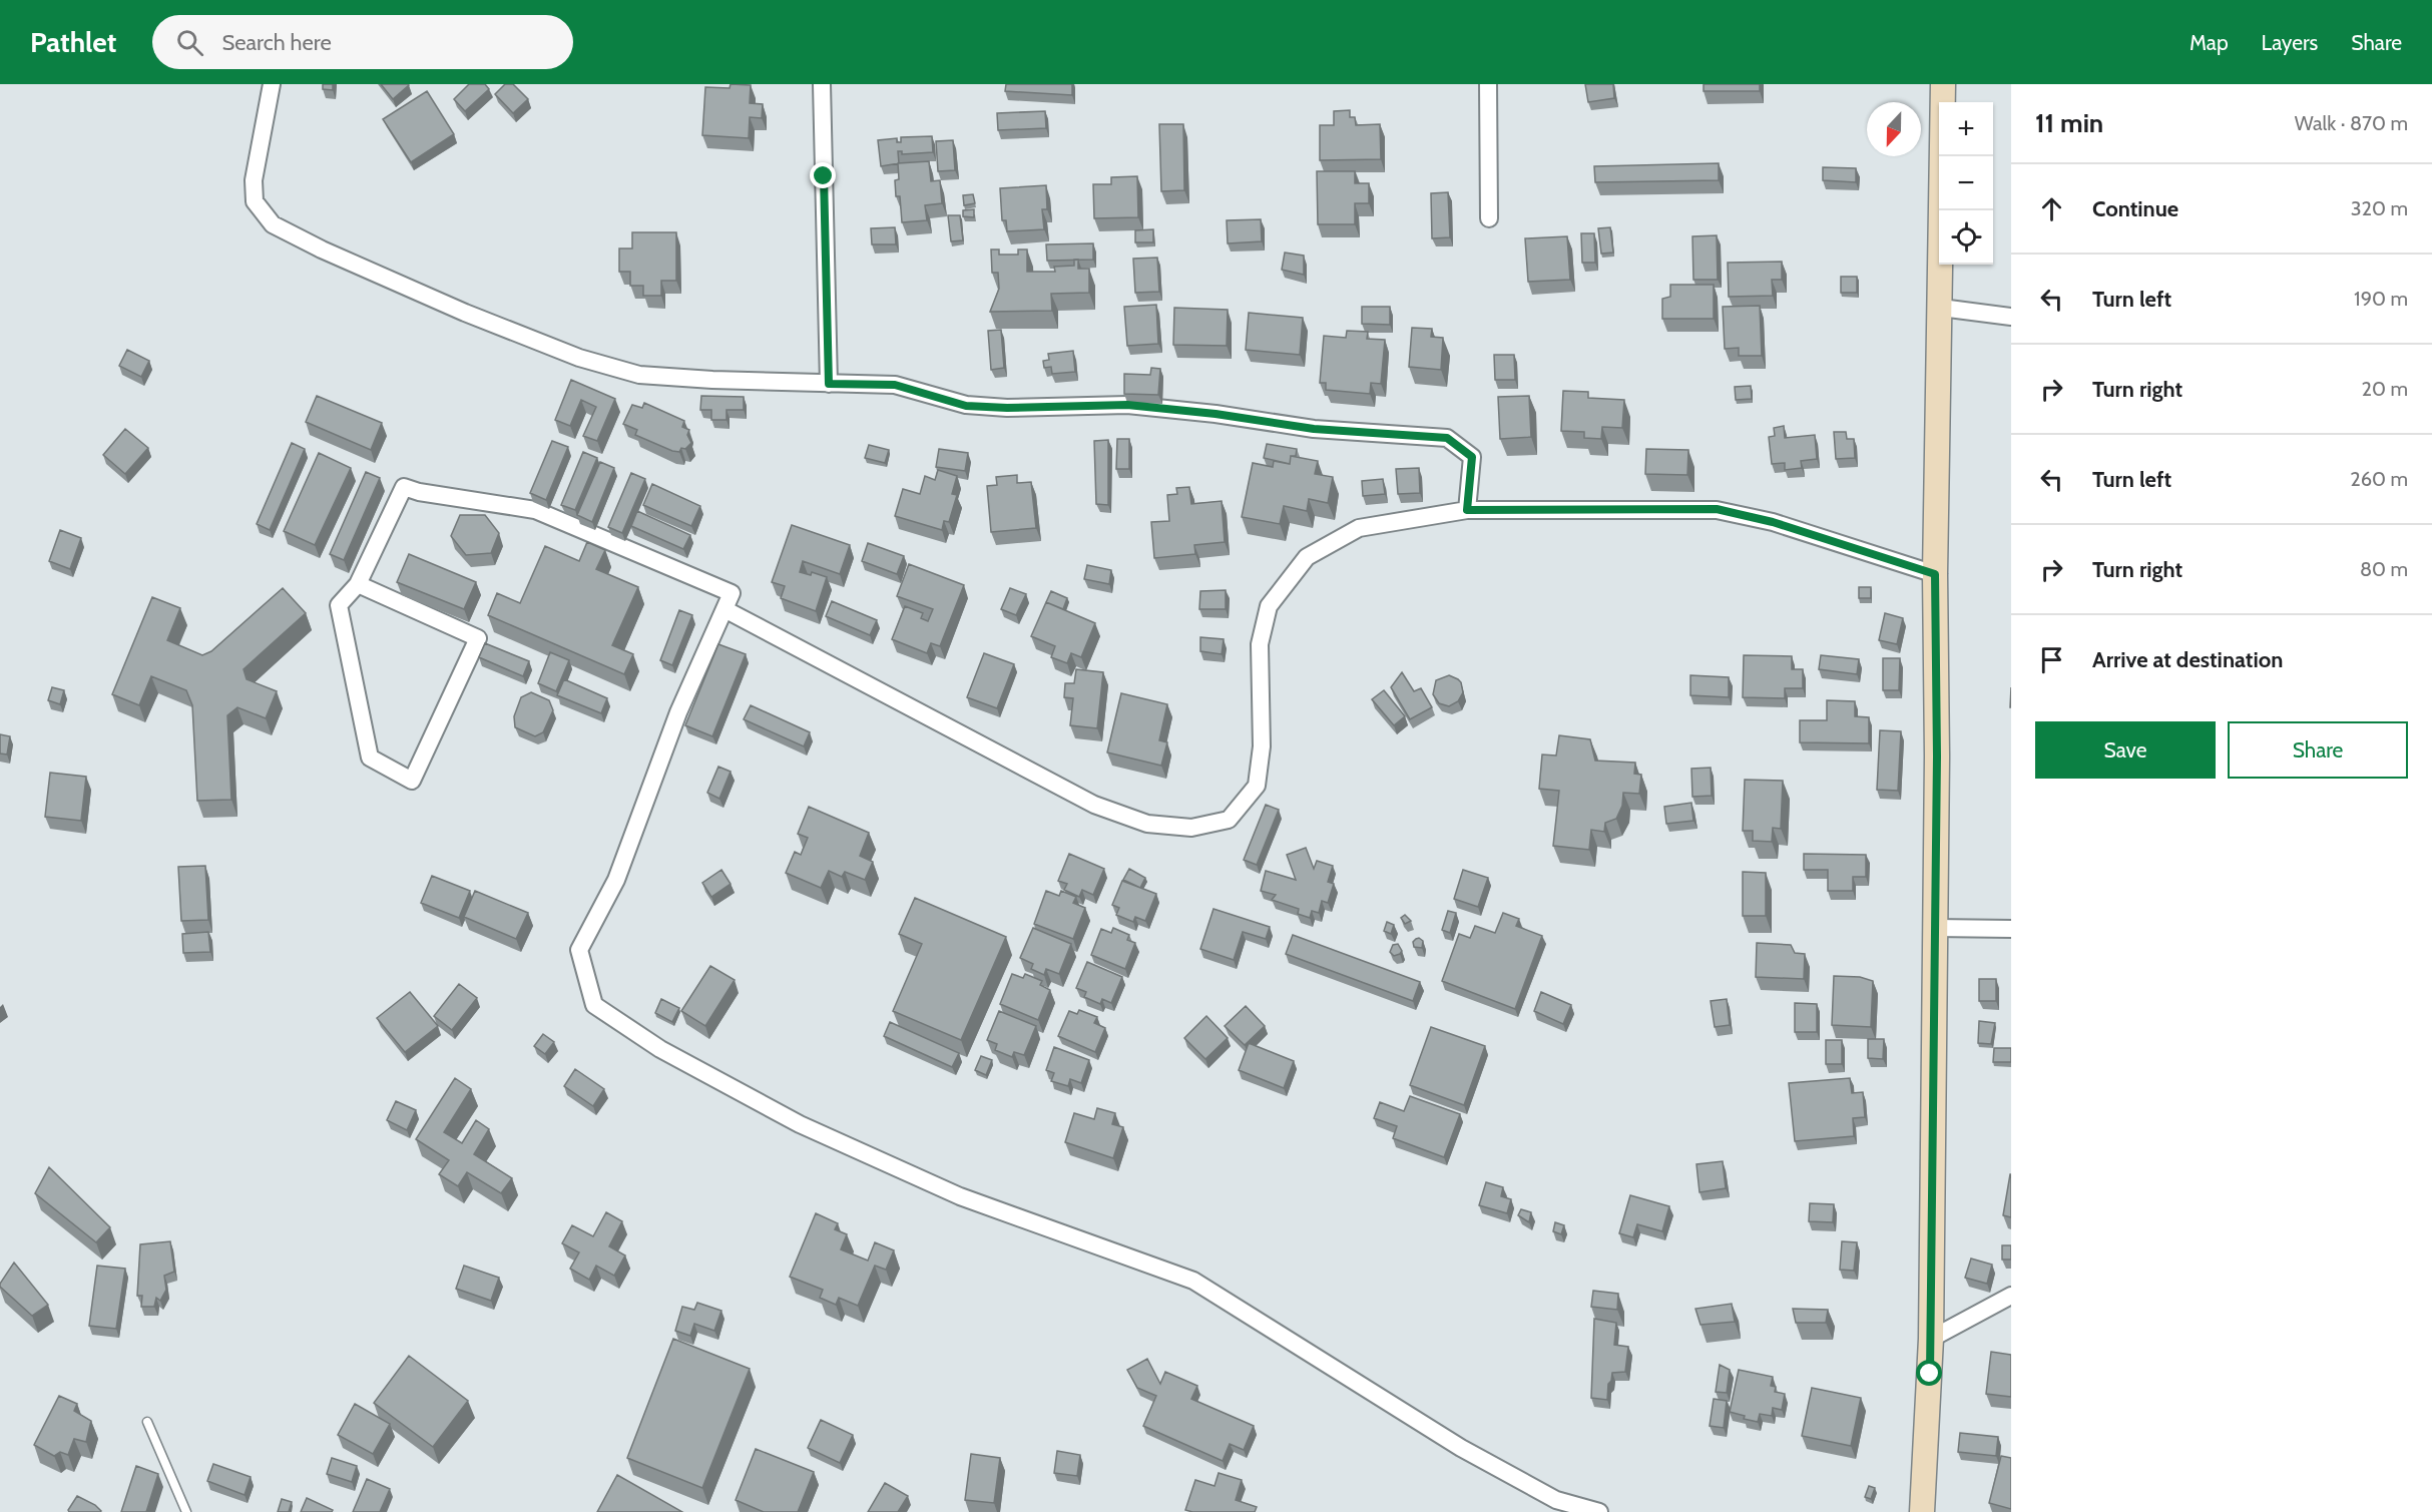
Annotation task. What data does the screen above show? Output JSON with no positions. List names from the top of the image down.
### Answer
{
  "north": "bottom",
  "page": {
    "header": "Pathlet",
    "search": "Search here",
    "nav": ["Map", "Layers", "Share"],
    "heading": ["11 min", "Walk · 870 m"],
    "map_buttons": ["+", "−"],
    "list": [
      ["Continue", "320 m"],
      ["Turn left", "190 m"],
      ["Turn right", "20 m"],
      ["Turn left", "260 m"],
      ["Turn right", "80 m"],
      "Arrive at destination"
    ],
    "buttons": ["Save", "Share"]
  }
}
